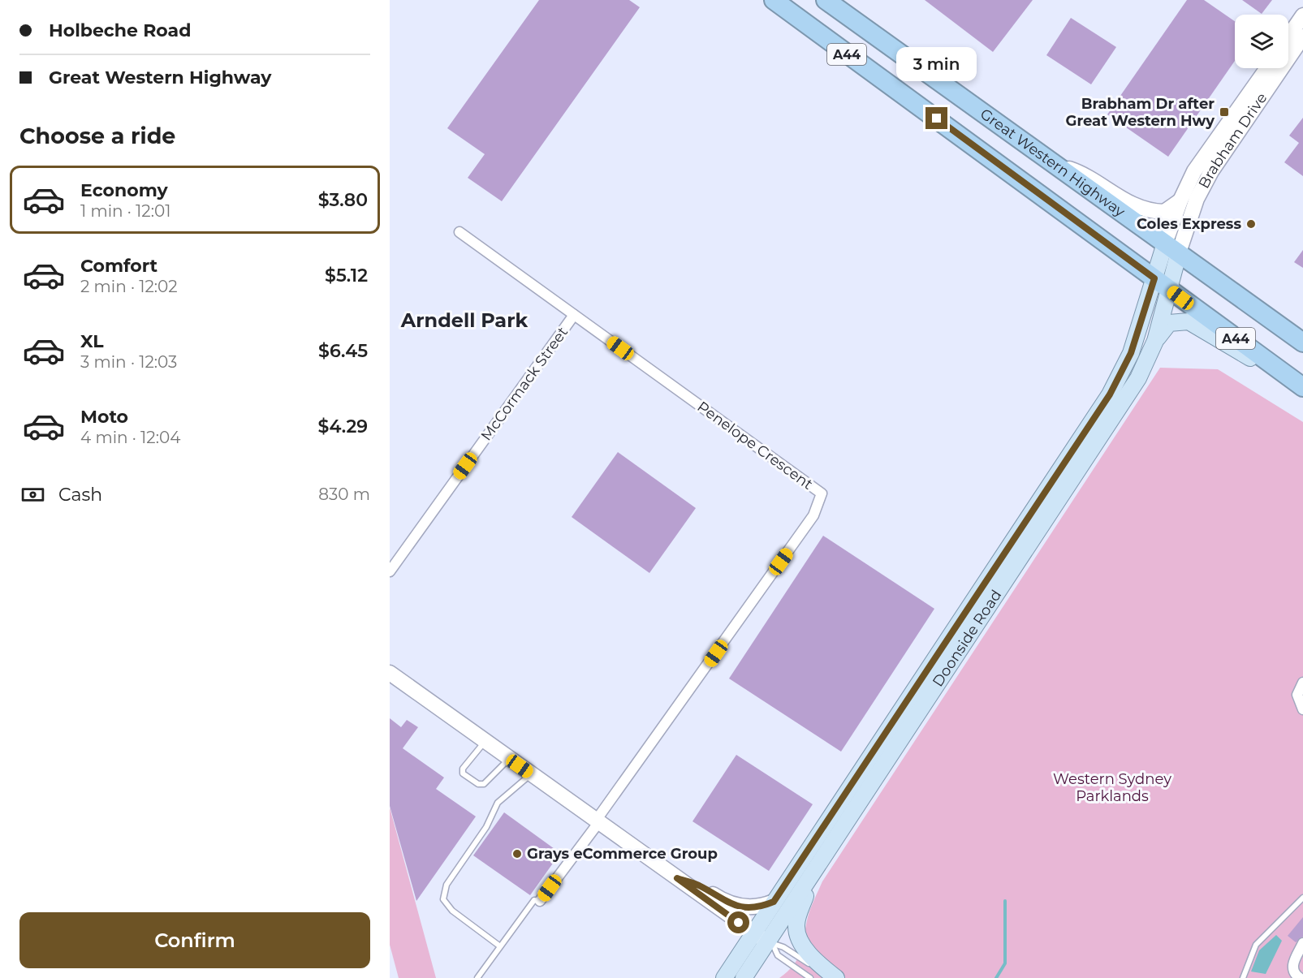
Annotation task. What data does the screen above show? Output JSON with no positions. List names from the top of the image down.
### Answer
{
  "streets": {
    "highway": ["A44", "Great Western Highway"],
    "main road": ["Brabham Drive", "Doonside Road"],
    "street": ["McCormack Street", "Penelope Crescent"]
  },
  "crossings": [
    ["A44", "Doonside Road"],
    ["Brabham Drive", "Great Western Highway"],
    ["Brabham Drive", "Doonside Road"],
    ["Great Western Highway", "Doonside Road"],
    ["McCormack Street", "Penelope Crescent"]
  ],
  "districts": ["Arndell Park"],
  "parks": ["Western Sydney Parklands"],
  "places": {
    "transit": ["Brabham Dr after Great Western Hwy"],
    "other": ["Coles Express", "Grays eCommerce Group"]
  },
  "page": {
    "banner": ["Holbeche Road", "Great Western Highway"],
    "bubble": "3 min",
    "heading": "Choose a ride",
    "list": [
      {
        "name": "Economy",
        "note": "1 min · 12:01",
        "value": "$3.80"
      },
      {
        "name": "Comfort",
        "note": "2 min · 12:02",
        "value": "$5.12"
      },
      {
        "name": "XL",
        "note": "3 min · 12:03",
        "value": "$6.45"
      },
      {
        "name": "Moto",
        "note": "4 min · 12:04",
        "value": "$4.29"
      }
    ],
    "pay": ["Cash", "830 m"],
    "buttons": "Confirm"
  }
}
